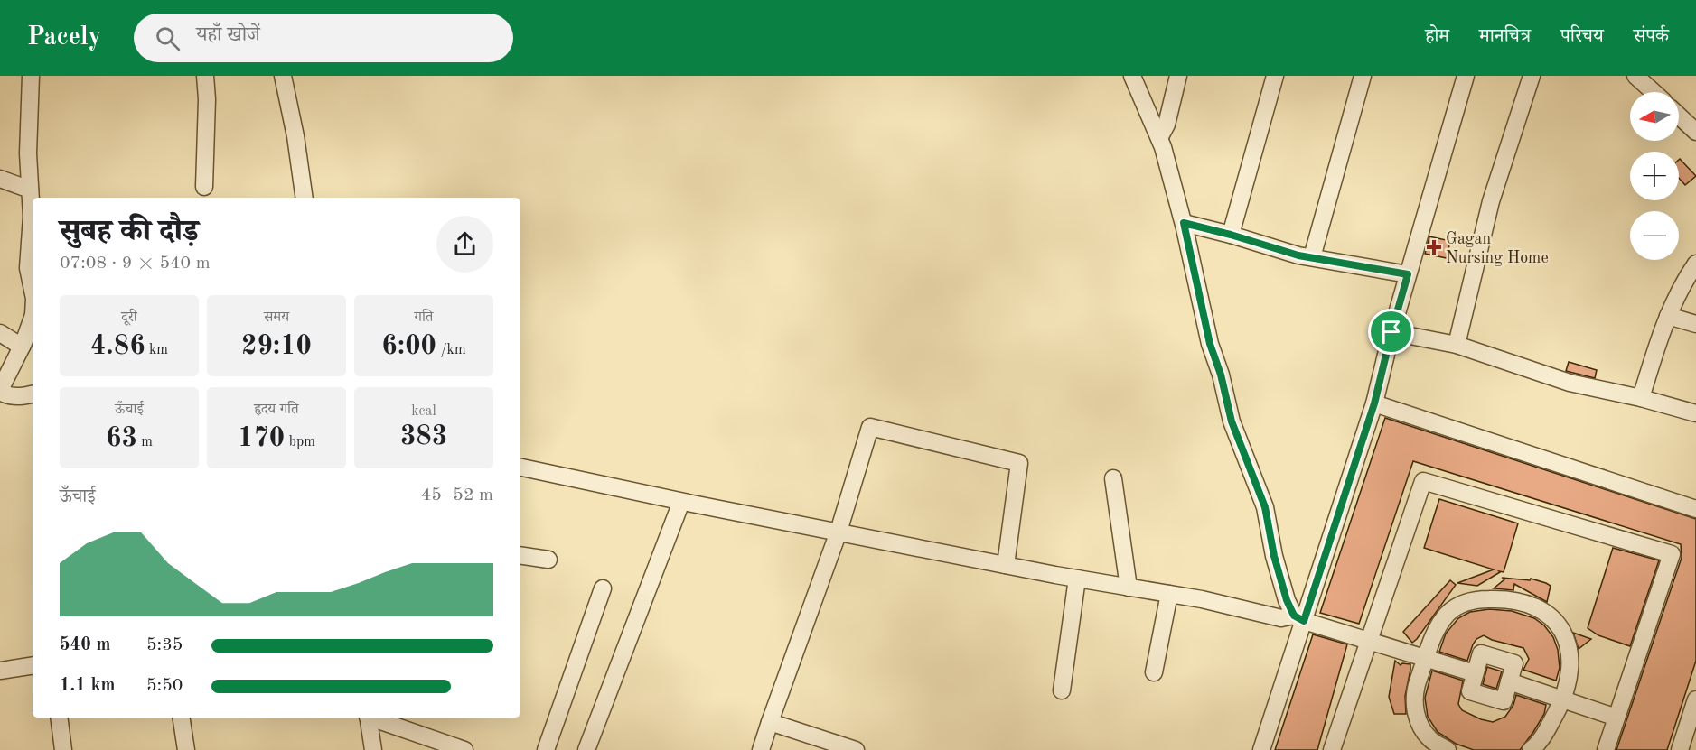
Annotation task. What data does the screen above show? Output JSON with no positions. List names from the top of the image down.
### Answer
{
  "places": {
    "health": ["Gagan Nursing Home"]
  },
  "north": "left",
  "page": {
    "header": "Pacely",
    "search": "यहाँ खोजें",
    "nav": [
      "होम",
      "मानचित्र",
      "परिचय",
      "संपर्क"
    ],
    "map_buttons": ["+", "−"],
    "heading": ["सुबह की दौड़", "07:08 · 9 × 540 m"],
    "stats": [
      ["दूरी", "4.86 km"],
      ["समय", "29:10"],
      ["गति", "6:00 /km"],
      ["ऊँचाई", "63 m"],
      ["हृदय गति", "170 bpm"],
      ["kcal", "383"]
    ],
    "chart": ["ऊँचाई", "45–52 m"],
    "list": [
      {
        "name": "540 m",
        "note": "5:35"
      },
      {
        "name": "1.1 km",
        "note": "5:50"
      }
    ]
  }
}
